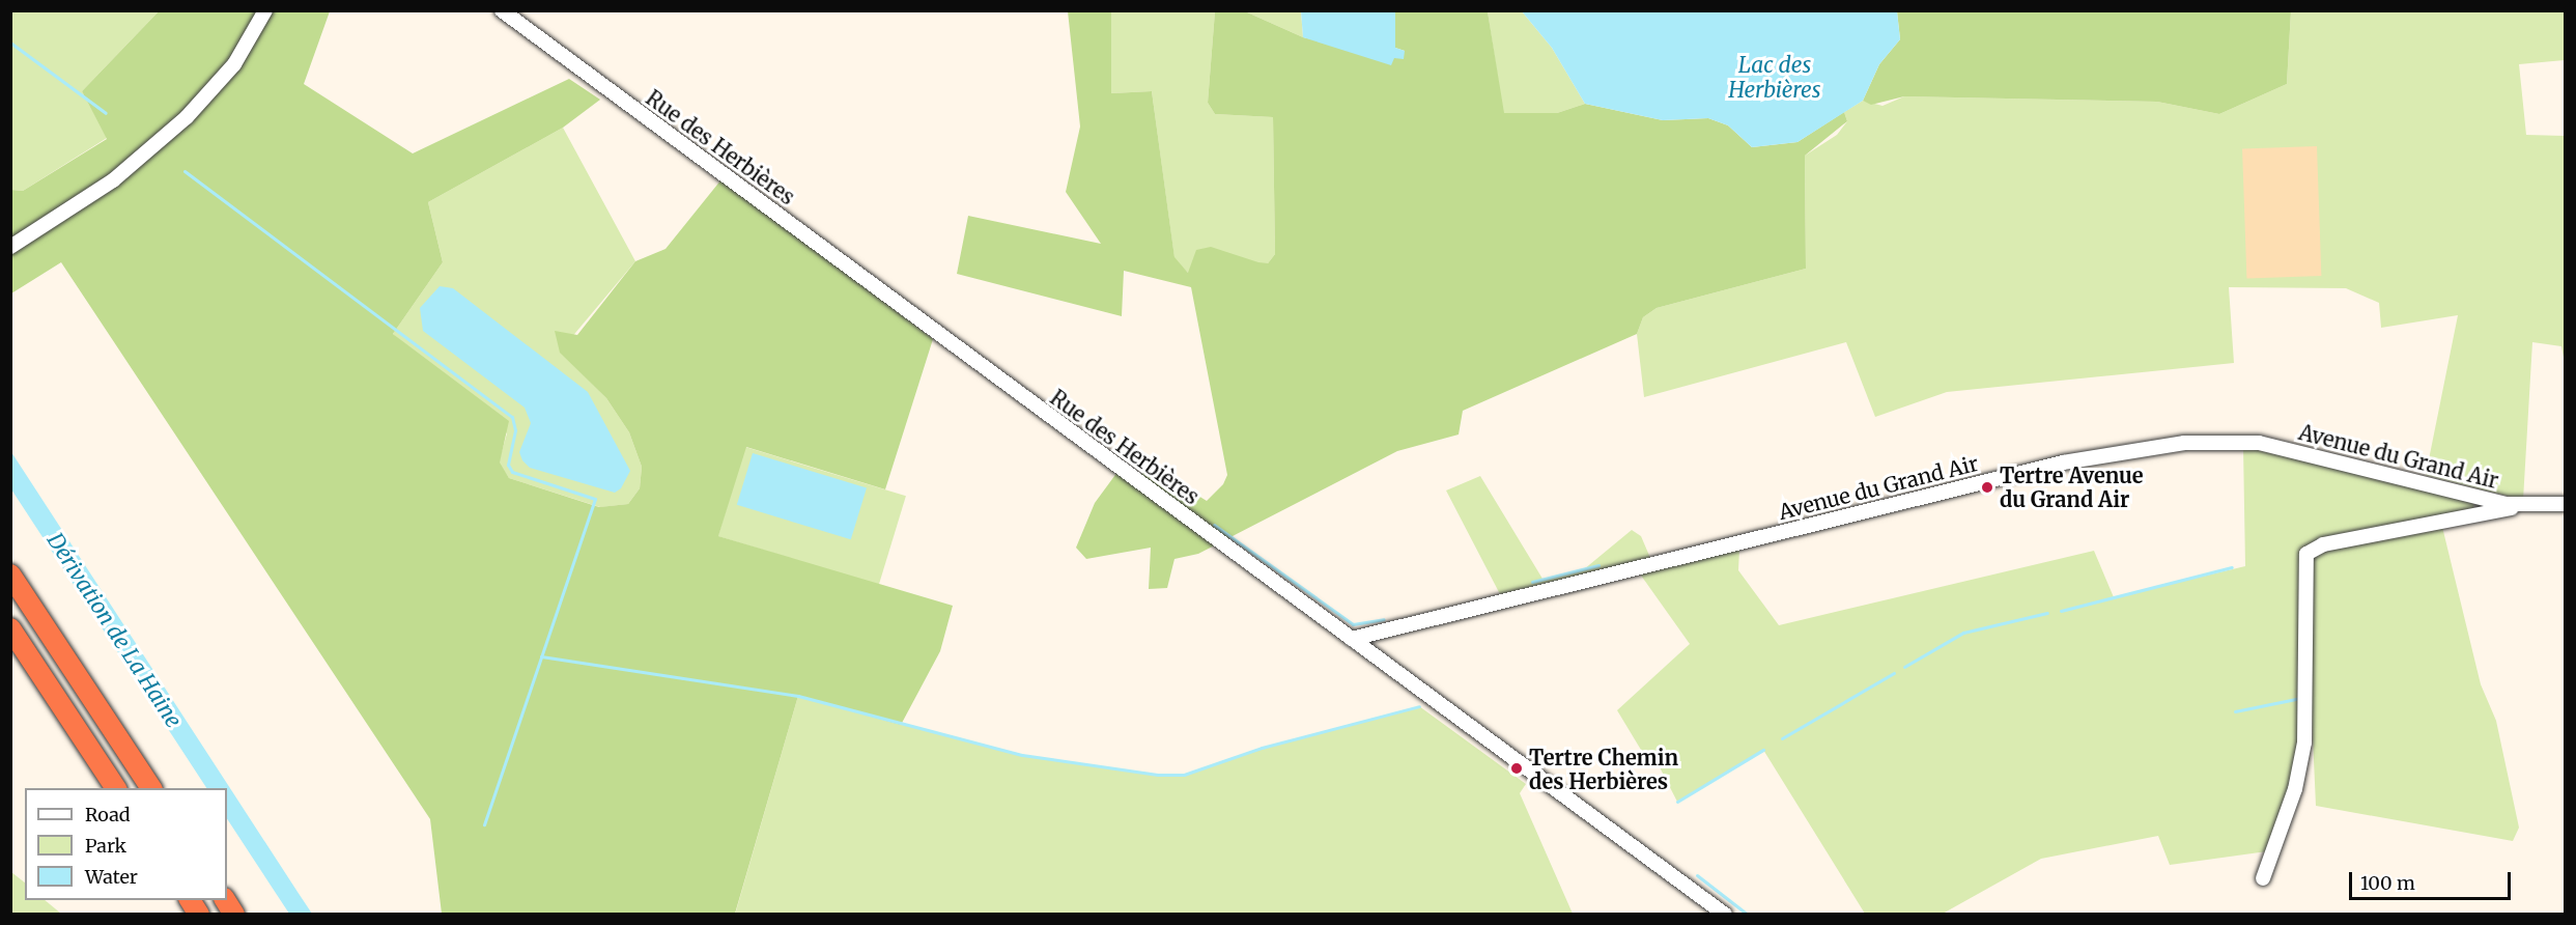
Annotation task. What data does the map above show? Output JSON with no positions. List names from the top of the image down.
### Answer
{
  "streets": {
    "street": ["Rue des Herbières", "Avenue du Grand Air"]
  },
  "crossings": [
    ["Rue des Herbières", "Avenue du Grand Air"]
  ],
  "water": ["Lac des Herbières", "Dérivation de La Haine"],
  "places": ["Tertre Avenue du Grand Air", "Tertre Chemin des Herbières"],
  "legend": ["Road", "Park", "Water"],
  "scale_bar": "100 m"
}
